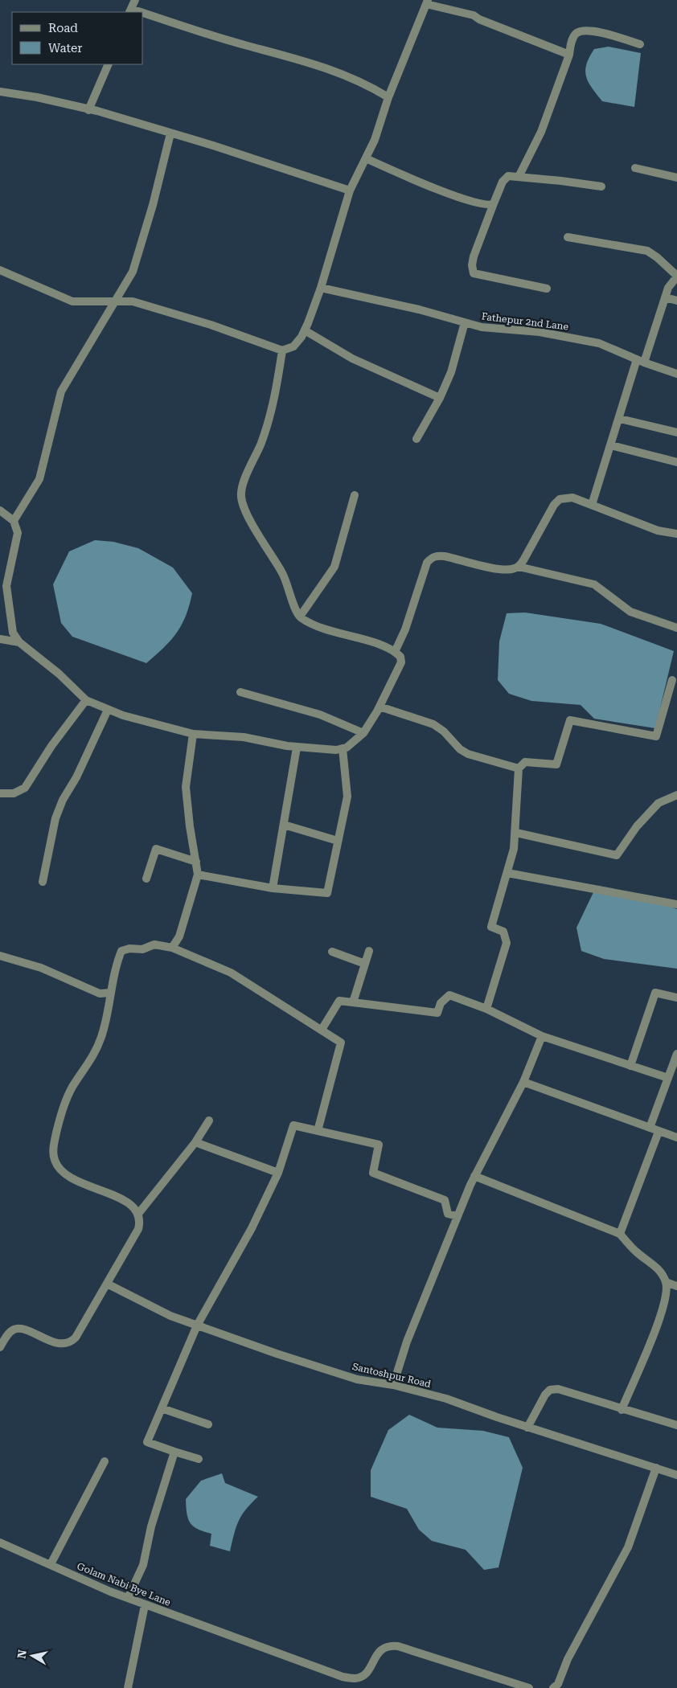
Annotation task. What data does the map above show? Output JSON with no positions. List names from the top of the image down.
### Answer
{
  "streets": {
    "street": ["Fathepur 2nd Lane", "Santoshpur Road", "Golam Nabi Bye Lane"]
  },
  "legend": ["Road", "Water"],
  "north": "left"
}
